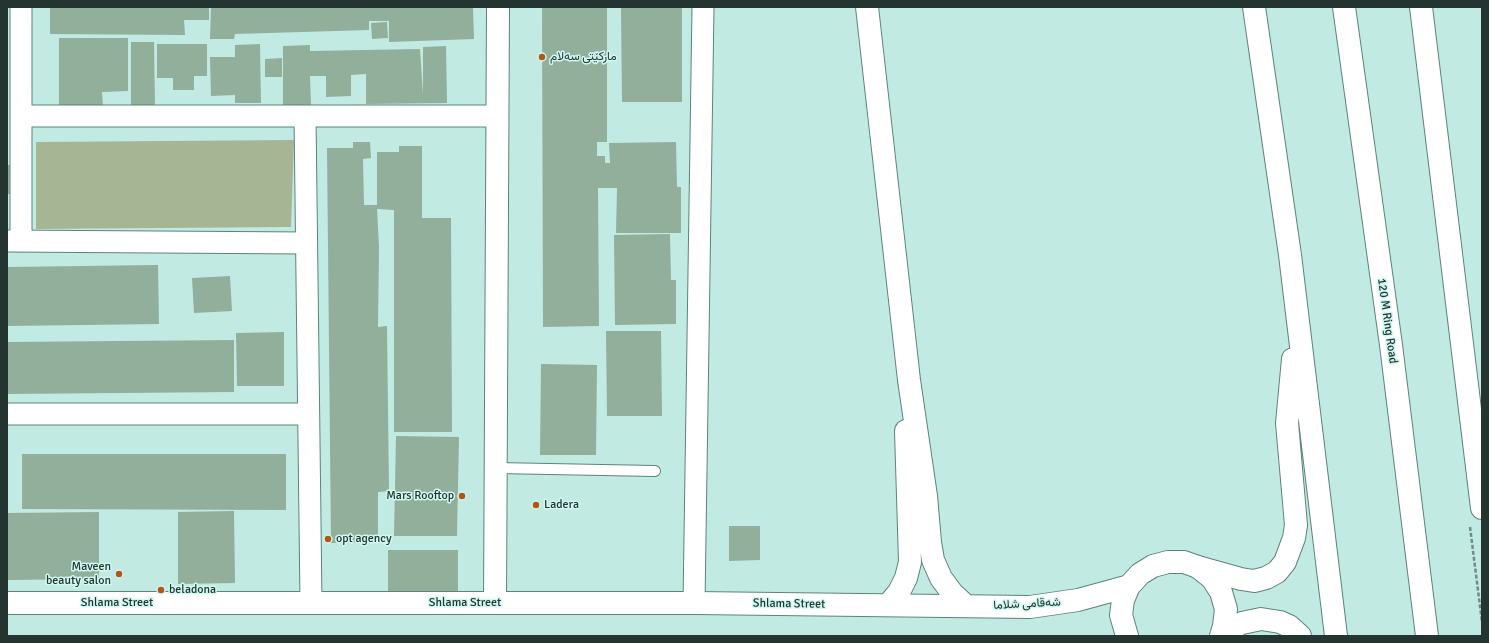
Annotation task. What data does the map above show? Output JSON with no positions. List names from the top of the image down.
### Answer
{
  "streets": {
    "main road": ["120 M Ring Road", "Shlama Street", "شەقامی شلاما"]
  },
  "crossings": [
    ["Shlama Street", "شەقامی شلاما"]
  ],
  "places": [
    "مارکێتی سەلام",
    "Mars Rooftop",
    "Ladera",
    "opt agency",
    "Maveen beauty salon",
    "beladona"
  ]
}
